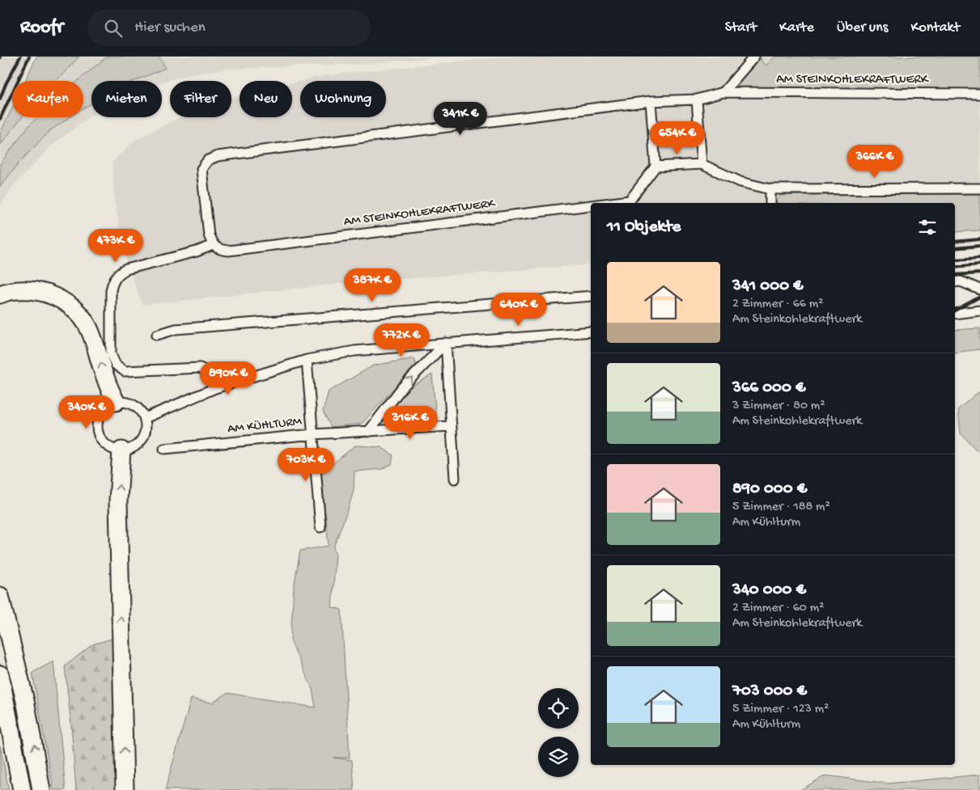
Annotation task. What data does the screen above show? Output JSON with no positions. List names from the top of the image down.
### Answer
{
  "streets": {
    "street": ["AM STEINKOHLEKRAFTWERK", "AM KÜHLTURM"]
  },
  "page": {
    "header": "Roofr",
    "search": "Hier suchen",
    "nav": [
      "Start",
      "Karte",
      "Über uns",
      "Kontakt"
    ],
    "chip": [
      "Kaufen",
      "Mieten",
      "Filter",
      "Neu",
      "Wohnung"
    ],
    "price": [
      "341K €",
      "654K €",
      "366K €",
      "473K €",
      "387K €",
      "640K €",
      "772K €",
      "890K €",
      "340K €",
      "316K €",
      "703K €"
    ],
    "heading": "11 Objekte",
    "list": [
      {
        "name": "341 000 €",
        "note": "2 Zimmer · 66 m² · Am Steinkohlekraftwerk"
      },
      {
        "name": "366 000 €",
        "note": "3 Zimmer · 80 m² · Am Steinkohlekraftwerk"
      },
      {
        "name": "890 000 €",
        "note": "5 Zimmer · 188 m² · Am Kühlturm"
      },
      {
        "name": "340 000 €",
        "note": "2 Zimmer · 60 m² · Am Steinkohlekraftwerk"
      },
      {
        "name": "703 000 €",
        "note": "5 Zimmer · 123 m² · Am Kühlturm"
      }
    ]
  }
}
